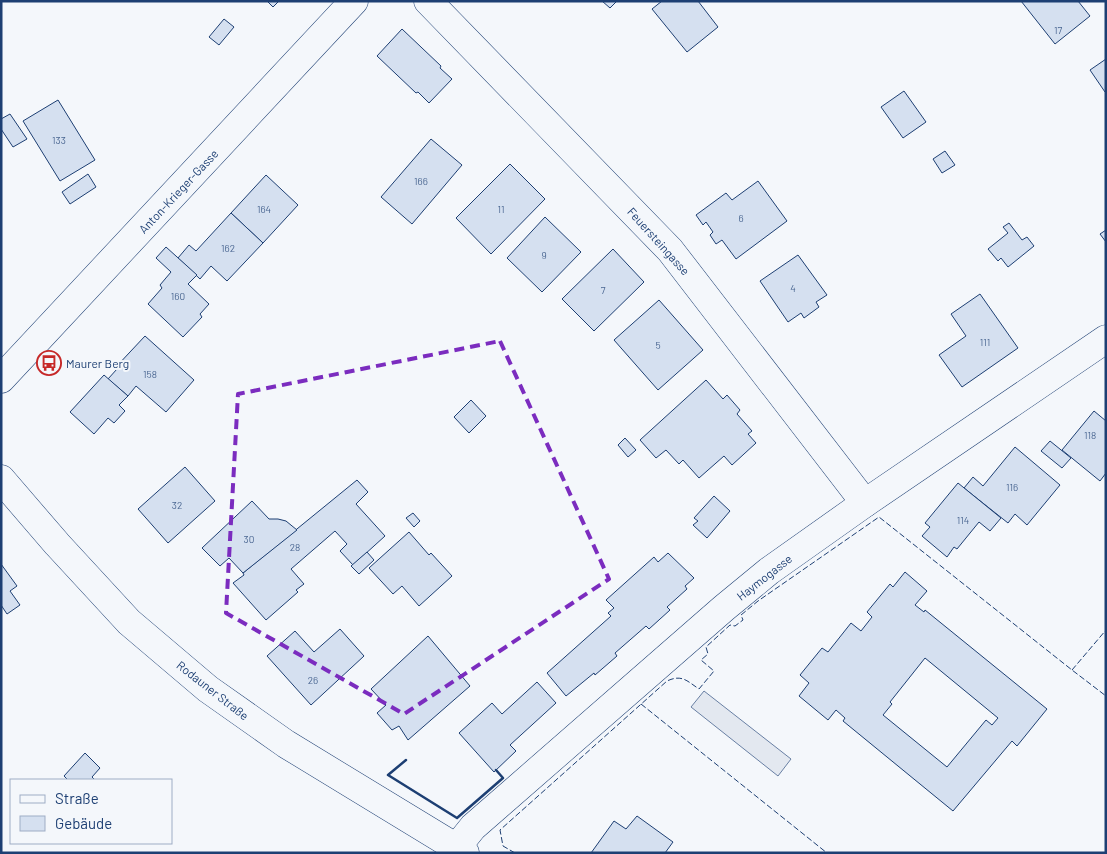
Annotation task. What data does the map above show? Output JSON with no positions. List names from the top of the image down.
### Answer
{
  "streets": {
    "street": [
      "Anton-Krieger-Gasse",
      "Feuersteingasse",
      "Haymogasse",
      "Rodauner Straße"
    ]
  },
  "crossings": [
    ["Feuersteingasse", "Haymogasse"],
    ["Haymogasse", "Rodauner Straße"]
  ],
  "places": {
    "bus stop": ["Maurer Berg"]
  },
  "house_numbers": [
    "17",
    "133",
    "166",
    "164",
    "11",
    "6",
    "162",
    "9",
    "4",
    "7",
    "160",
    "111",
    "5",
    "158",
    "118",
    "116",
    "32",
    "114",
    "30",
    "28",
    "26"
  ],
  "legend": ["Straße", "Gebäude"]
}
